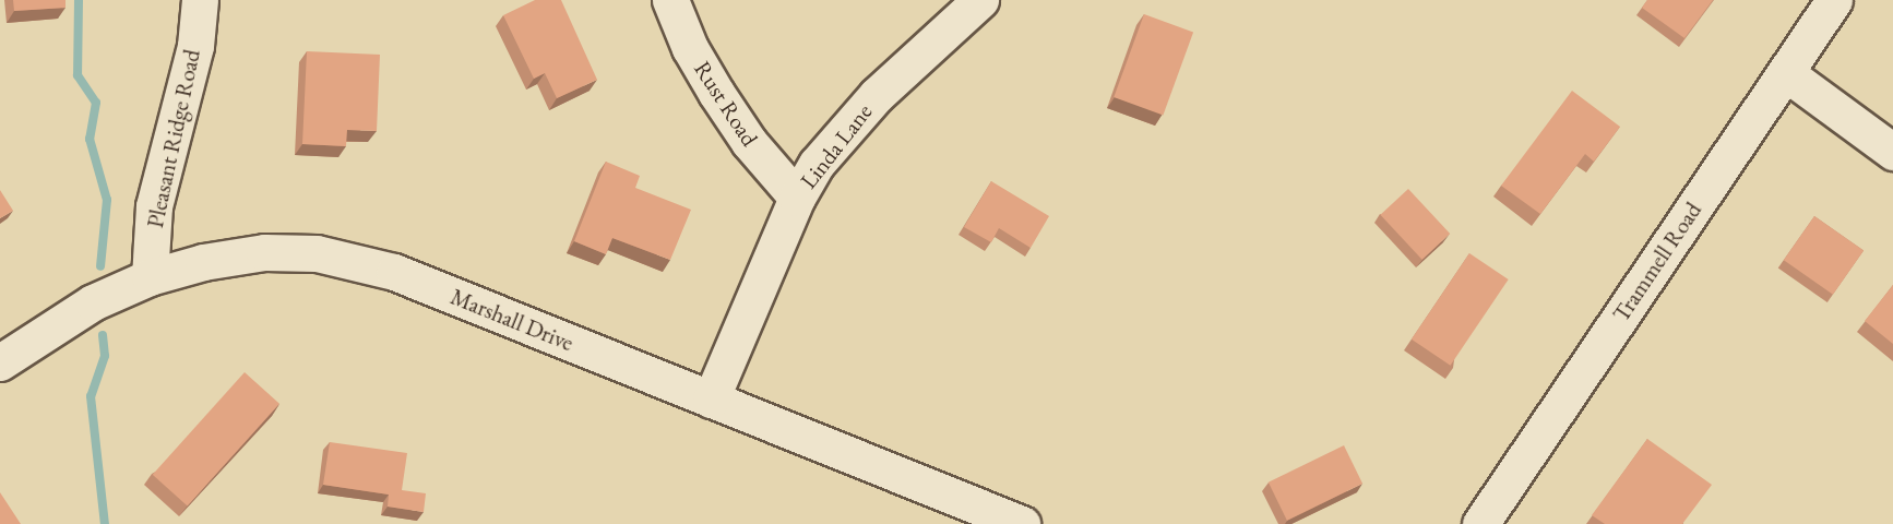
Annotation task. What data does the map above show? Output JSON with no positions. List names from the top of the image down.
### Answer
{
  "streets": {
    "street": [
      "Rust Road",
      "Pleasant Ridge Road",
      "Linda Lane",
      "Trammell Road",
      "Marshall Drive"
    ]
  },
  "crossings": [
    ["Rust Road", "Linda Lane"],
    ["Pleasant Ridge Road", "Marshall Drive"],
    ["Linda Lane", "Marshall Drive"]
  ]
}
